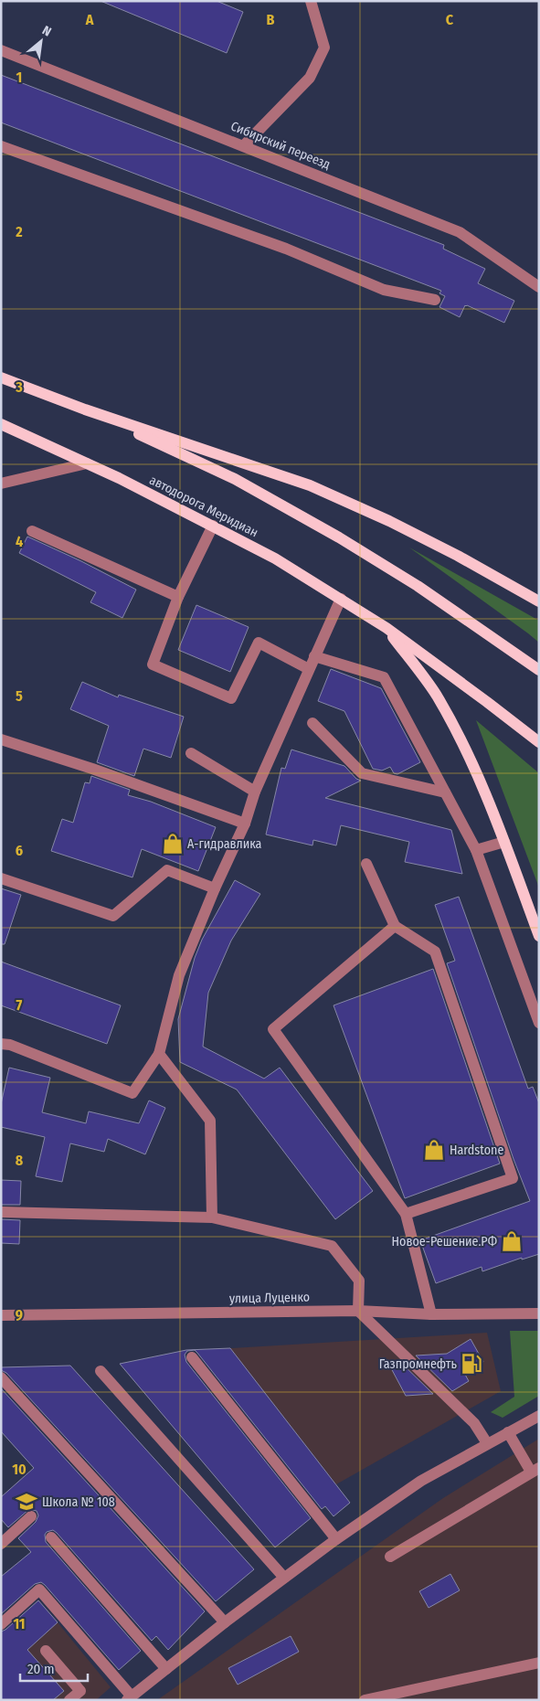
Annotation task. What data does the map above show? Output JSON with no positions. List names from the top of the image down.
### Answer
{
  "streets": {
    "main road": ["автодорога Меридиан"],
    "street": ["Сибирский переезд", "улица Луценко"]
  },
  "places": {
    "shop": ["А-гидравлика", "Hardstone", "Новое-Решение.РФ"],
    "fuel station": ["Газпромнефть"],
    "school or university": ["Школа № 108"]
  },
  "scale_bar": "20 m",
  "north": "top right",
  "grid": {
    "columns": ["A", "B", "C"],
    "rows": [
      "1",
      "2",
      "3",
      "4",
      "5",
      "6",
      "7",
      "8",
      "9",
      "10",
      "11"
    ]
  }
}
